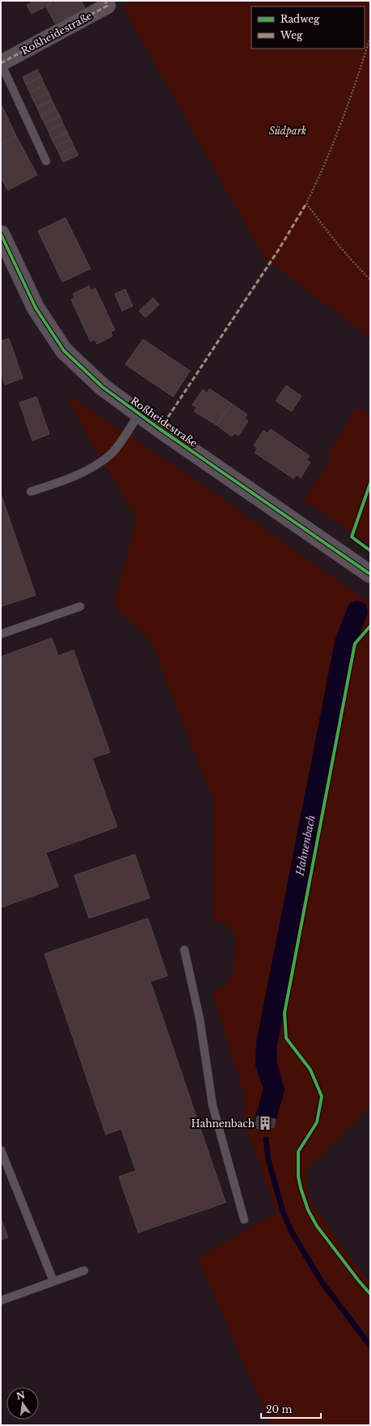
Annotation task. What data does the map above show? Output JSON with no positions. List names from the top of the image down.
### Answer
{
  "streets": {
    "street": ["Roßheidestraße"]
  },
  "water": ["Hahnenbach"],
  "parks": ["Südpark"],
  "places": {
    "building": ["Hahnenbach"]
  },
  "legend": ["Radweg", "Weg"],
  "scale_bar": "20 m",
  "north": "top"
}
